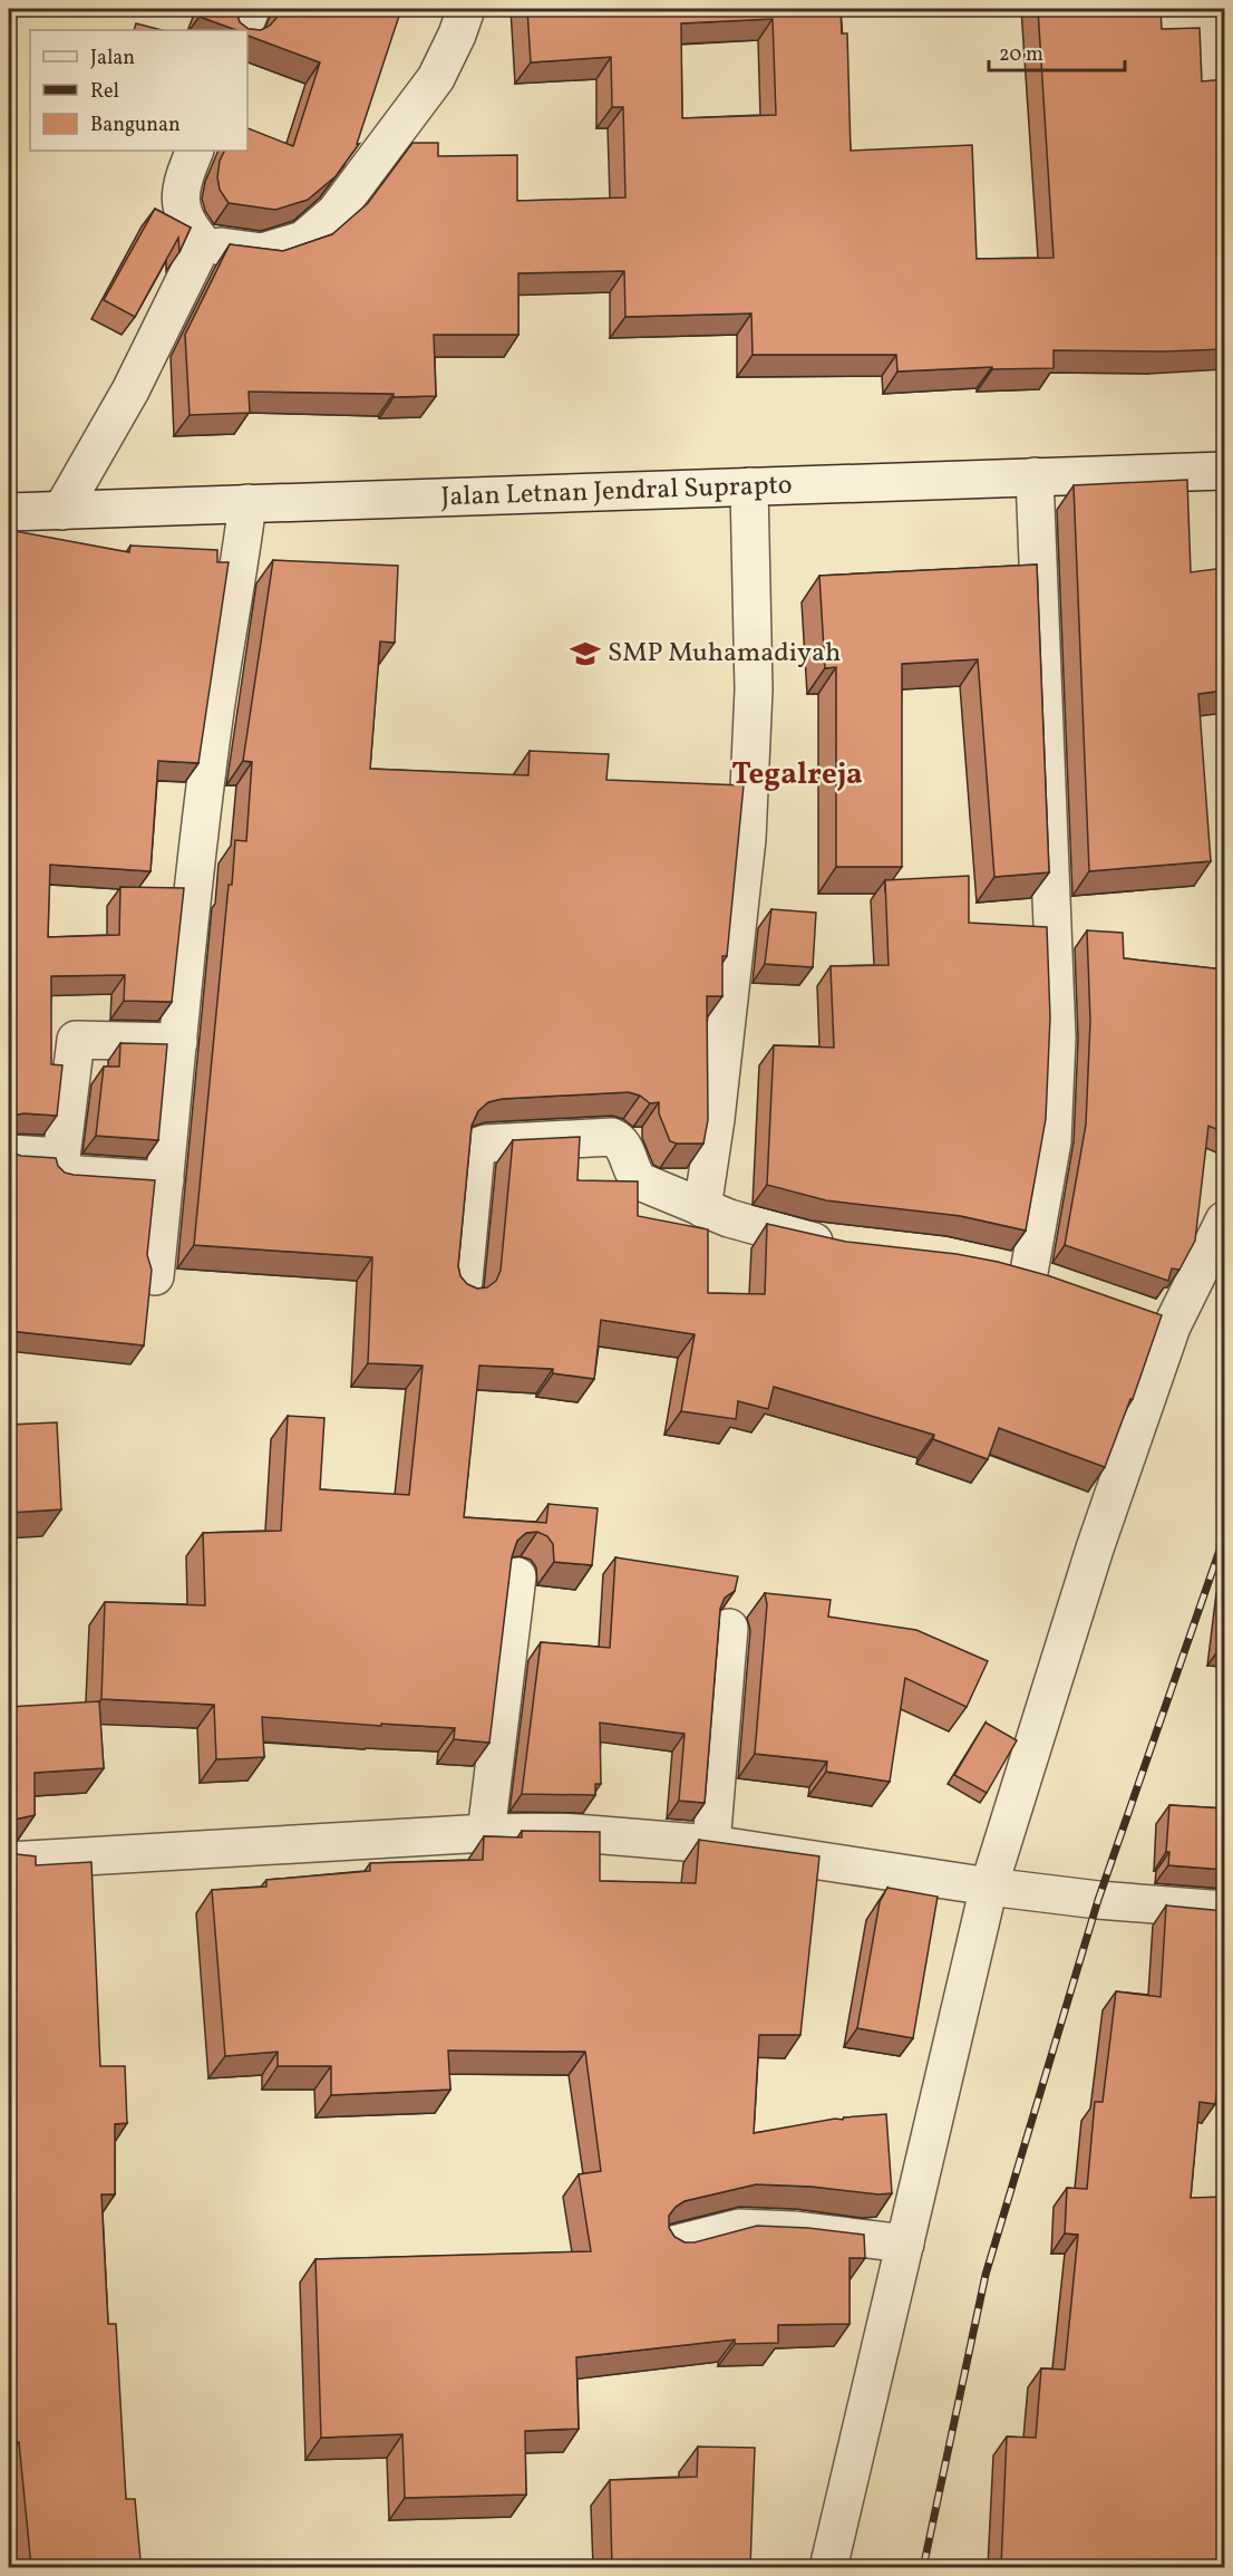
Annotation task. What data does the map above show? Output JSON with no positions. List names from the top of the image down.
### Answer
{
  "streets": {
    "street": ["Jalan Letnan Jendral Suprapto"]
  },
  "districts": ["Tegalreja"],
  "places": {
    "school or university": ["SMP Muhamadiyah"]
  },
  "legend": ["Jalan", "Rel", "Bangunan"],
  "scale_bar": "20 m"
}
